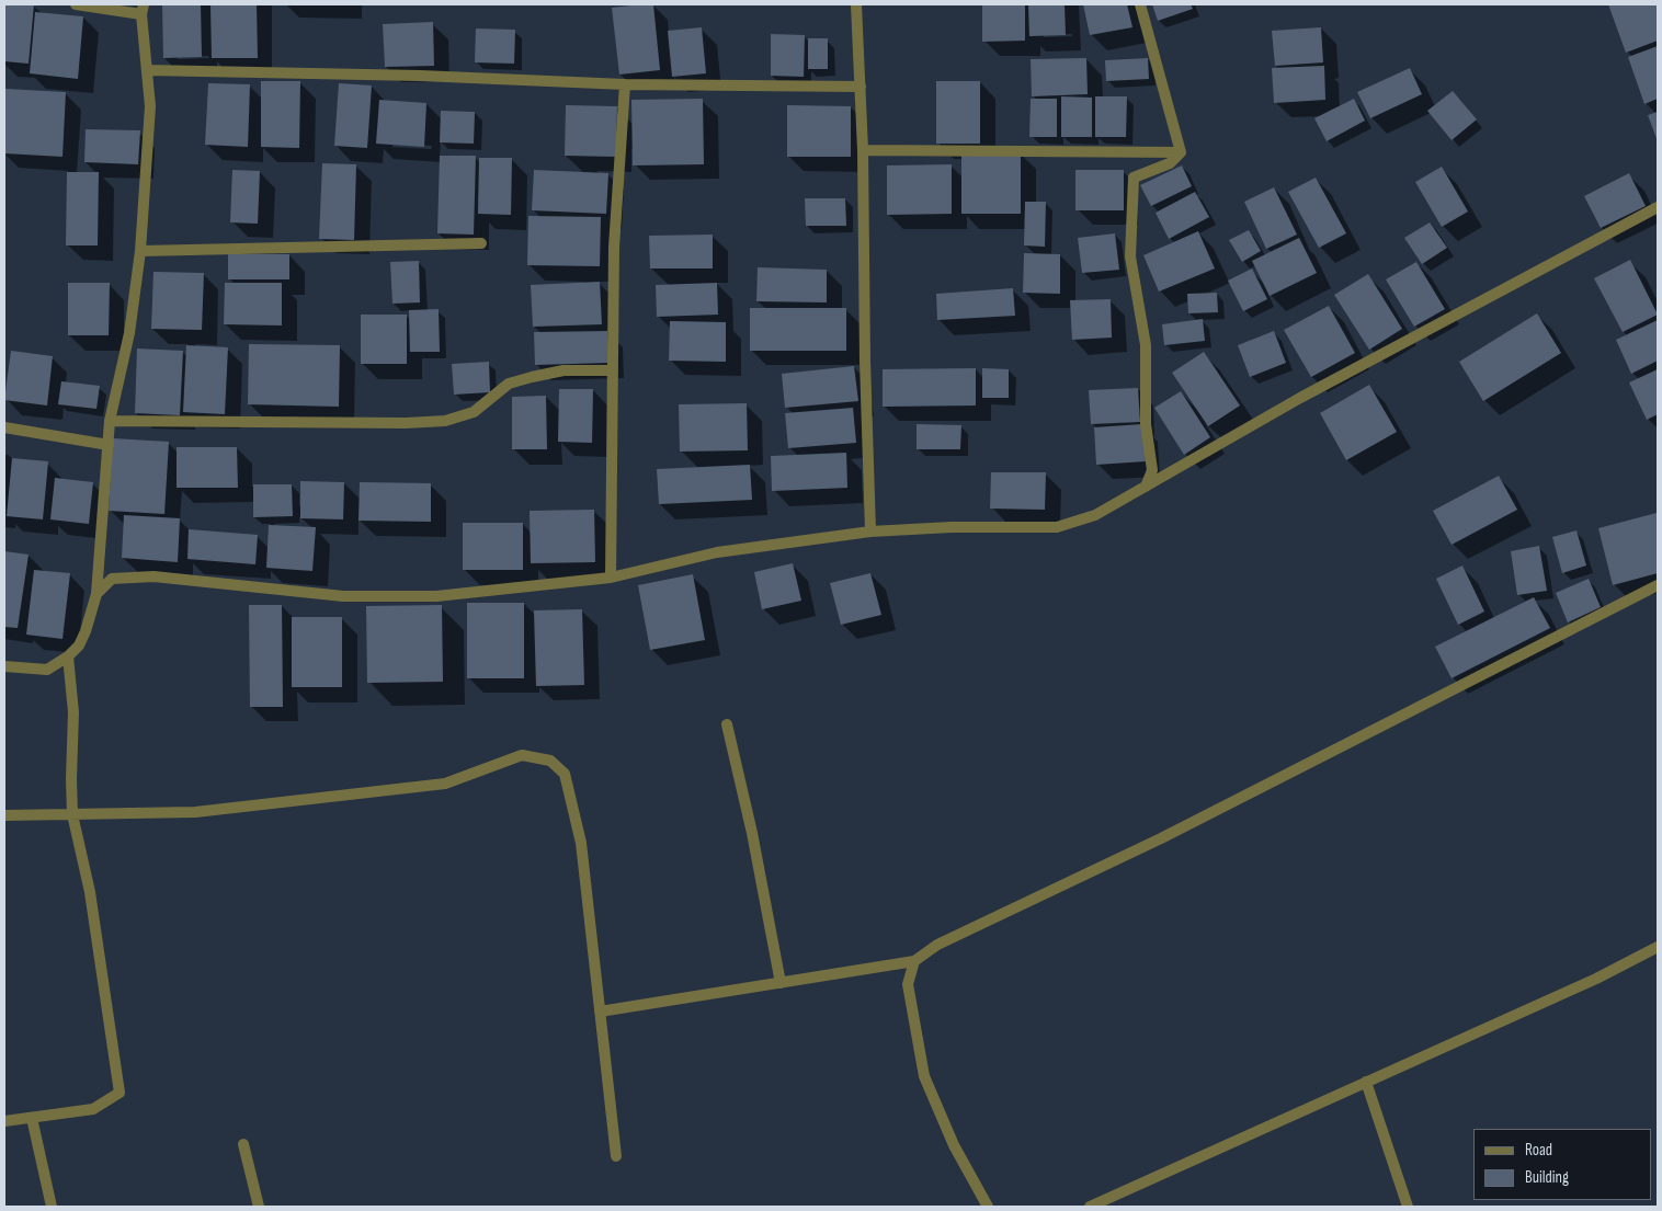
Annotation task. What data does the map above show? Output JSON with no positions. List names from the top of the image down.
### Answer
{
  "legend": ["Road", "Building"]
}
